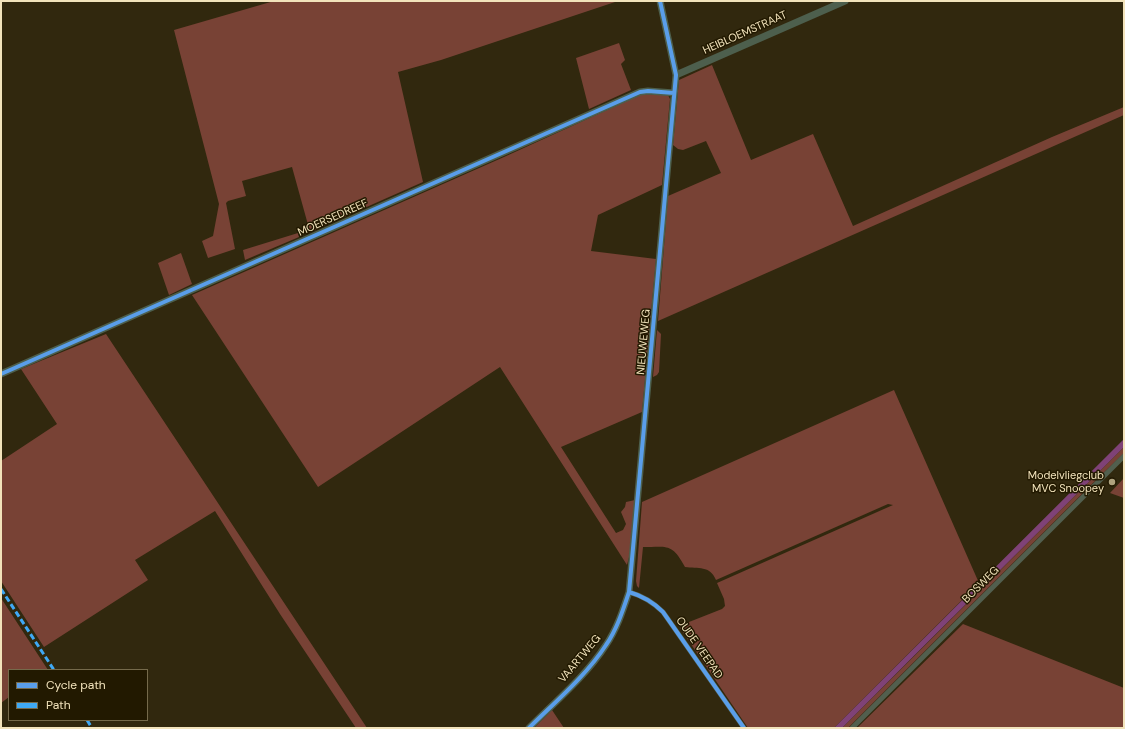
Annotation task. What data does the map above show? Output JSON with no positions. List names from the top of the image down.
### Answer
{
  "streets": {
    "street": [
      "HEIBLOEMSTRAAT",
      "MOERSEDREEF",
      "NIEUWEWEG",
      "BOSWEG",
      "OUDE VEEPAD",
      "VAARTWEG"
    ]
  },
  "crossings": [
    ["HEIBLOEMSTRAAT", "NIEUWEWEG"],
    ["MOERSEDREEF", "NIEUWEWEG"],
    ["NIEUWEWEG", "OUDE VEEPAD"],
    ["NIEUWEWEG", "VAARTWEG"],
    ["OUDE VEEPAD", "VAARTWEG"]
  ],
  "places": ["Modelvliegclub MVC Snoopey"],
  "legend": ["Cycle path", "Path"]
}
